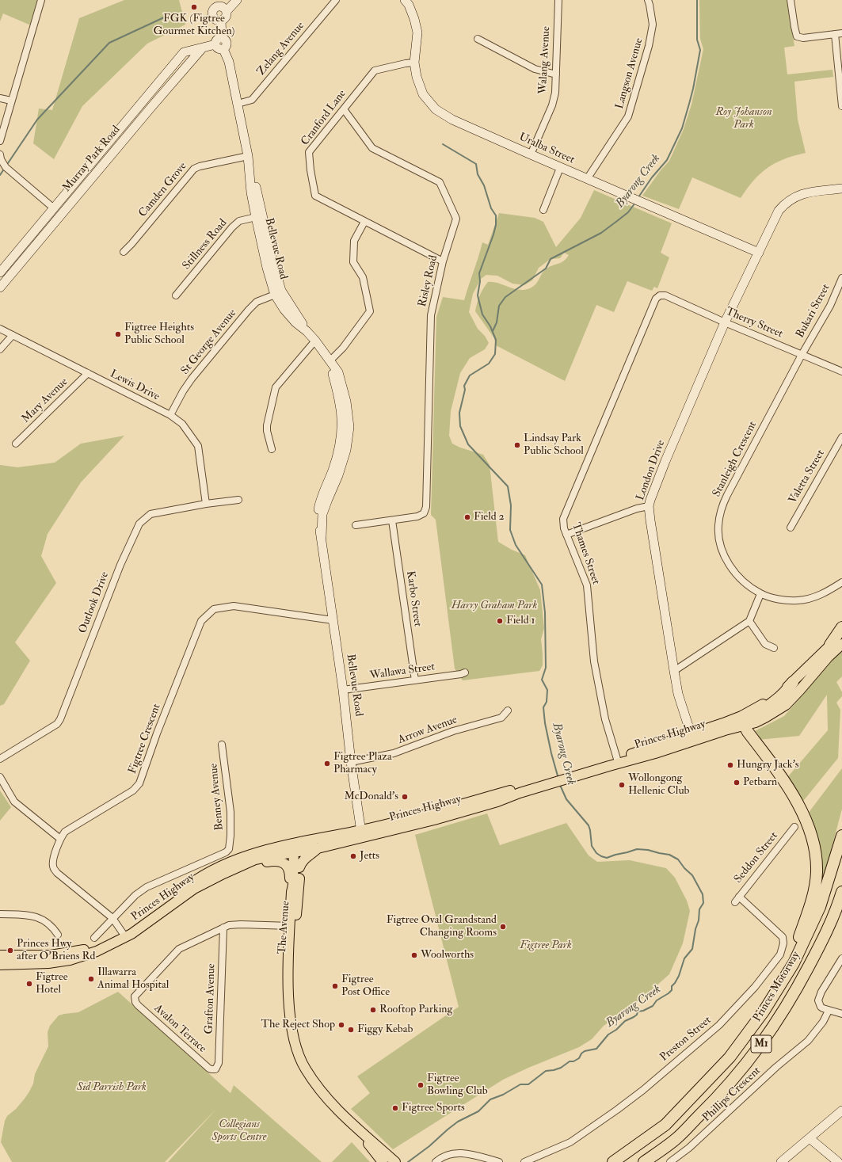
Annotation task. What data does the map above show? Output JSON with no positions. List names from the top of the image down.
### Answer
{
  "streets": {
    "highway": ["Princes Motorway", "M1"],
    "main road": ["Princes Highway", "The Avenue"],
    "street": [
      "Zelang Avenue",
      "Walang Avenue",
      "Langson Avenue",
      "Cranford Lane",
      "Uralba Street",
      "Murray Park Road",
      "Camden Grove",
      "Stillness Road",
      "Bellevue Road",
      "Risley Road",
      "Bukari Street",
      "Therry Street",
      "St George Avenue",
      "Lewis Drive",
      "Mary Avenue",
      "Stanleigh Crescent",
      "London Drive",
      "Valetta Street",
      "Thames Street",
      "Karbo Street",
      "Outlook Drive",
      "Wallawa Street",
      "Arrow Avenue",
      "Figtree Crescent",
      "Benney Avenue",
      "Seddon Street",
      "Grafton Avenue",
      "Avalon Terrace",
      "Preston Street",
      "Phillips Crescent"
    ]
  },
  "crossings": [
    ["Zelang Avenue", "Bellevue Road"],
    ["Walang Avenue", "Uralba Street"],
    ["Langson Avenue", "Uralba Street"],
    ["Cranford Lane", "Uralba Street"],
    ["Cranford Lane", "Risley Road"],
    ["Uralba Street", "London Drive"],
    ["Murray Park Road", "Bellevue Road"],
    ["Camden Grove", "Bellevue Road"],
    ["Stillness Road", "Bellevue Road"],
    ["Bellevue Road", "St George Avenue"],
    ["Bellevue Road", "Wallawa Street"],
    ["Bellevue Road", "Arrow Avenue"],
    ["Bellevue Road", "Princes Highway"],
    ["Bellevue Road", "Figtree Crescent"],
    ["Risley Road", "Karbo Street"],
    ["Bukari Street", "Therry Street"],
    ["Bukari Street", "Stanleigh Crescent"],
    ["Therry Street", "Stanleigh Crescent"],
    ["Therry Street", "London Drive"],
    ["Therry Street", "Thames Street"],
    ["St George Avenue", "Lewis Drive"],
    ["Lewis Drive", "Mary Avenue"],
    ["Lewis Drive", "Outlook Drive"],
    ["London Drive", "Princes Highway"],
    ["Thames Street", "Princes Highway"],
    ["Karbo Street", "Wallawa Street"],
    ["Princes Highway", "Figtree Crescent"],
    ["Princes Highway", "Benney Avenue"],
    ["Princes Highway", "The Avenue"],
    ["Seddon Street", "Preston Street"],
    ["Grafton Avenue", "Avalon Terrace"]
  ],
  "water": ["Byarong Creek"],
  "parks": [
    "Roy Johanson Park",
    "Harry Graham Park",
    "Figtree Park",
    "Sid Parrish Park",
    "Collegians Sports Centre"
  ],
  "places": [
    "FGK (Figtree Gourmet Kitchen)",
    "Figtree Heights Public School",
    "Lindsay Park Public School",
    "Field 2",
    "Field 1",
    "Figtree Plaza Pharmacy",
    "Hungry Jack's",
    "Petbarn",
    "Wollongong Hellenic Club",
    "McDonald's",
    "Jetts",
    "Figtree Oval Grandstand Changing Rooms",
    "Princes Hwy after O'Briens Rd",
    "Woolworths",
    "Illawarra Animal Hospital",
    "Figtree Hotel",
    "Figtree Post Office",
    "Rooftop Parking",
    "The Reject Shop",
    "Figgy Kebab",
    "Figtree Bowling Club",
    "Figtree Sports"
  ]
}
